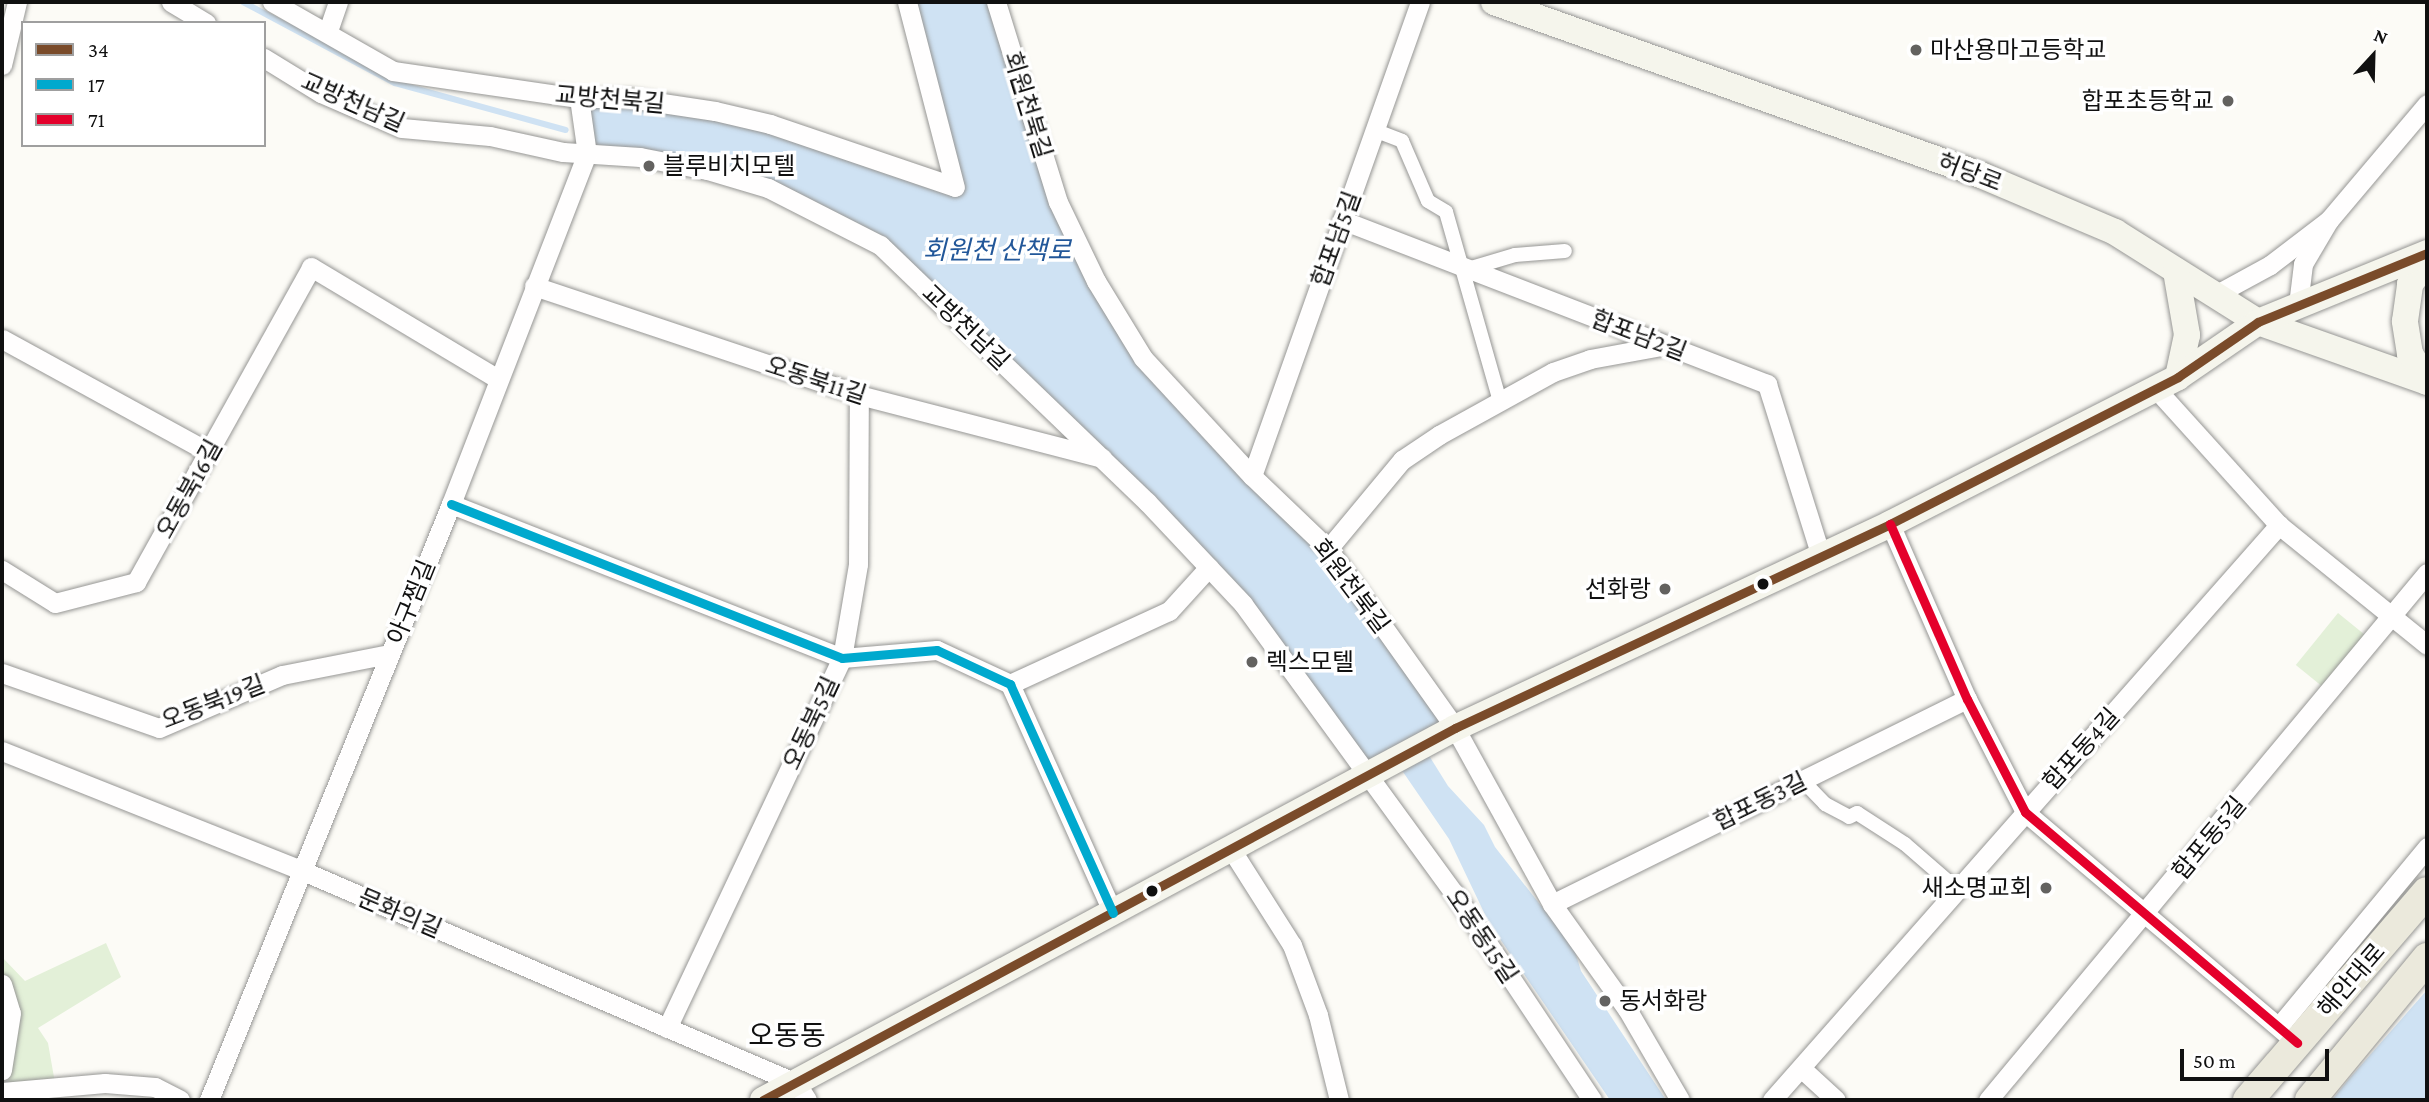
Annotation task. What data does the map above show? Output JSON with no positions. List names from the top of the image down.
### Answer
{
  "streets": {
    "main road": ["허당로", "해안대로"],
    "street": [
      "교방천북길",
      "교방천남길",
      "회원천북길",
      "합포남5길",
      "합포남2길",
      "오동북11길",
      "오동북16길",
      "아구찜길",
      "오동북19길",
      "오동북5길",
      "합포동4길",
      "합포동3길",
      "합포동5길",
      "문화의길",
      "오동동15길"
    ]
  },
  "crossings": [
    ["교방천남길", "오동북11길"],
    ["교방천남길", "아구찜길"],
    ["교방천남길", "오동동15길"],
    ["회원천북길", "합포남5길"],
    ["회원천북길", "합포동3길"],
    ["합포남5길", "합포남2길"],
    ["오동북11길", "아구찜길"],
    ["오동북11길", "오동북5길"],
    ["오동북16길", "아구찜길"],
    ["아구찜길", "오동북19길"],
    ["아구찜길", "문화의길"],
    ["오동북5길", "문화의길"]
  ],
  "districts": ["오동동"],
  "water": ["회원천 산책로"],
  "places": [
    "마산용마고등학교",
    "합포초등학교",
    "블루비치모텔",
    "선화랑",
    "렉스모텔",
    "새소명교회",
    "동서화랑"
  ],
  "lines": ["transit line 34", "transit line 17", "transit line 71"],
  "legend": ["34", "17", "71"],
  "scale_bar": "50 m",
  "north": "top"
}
